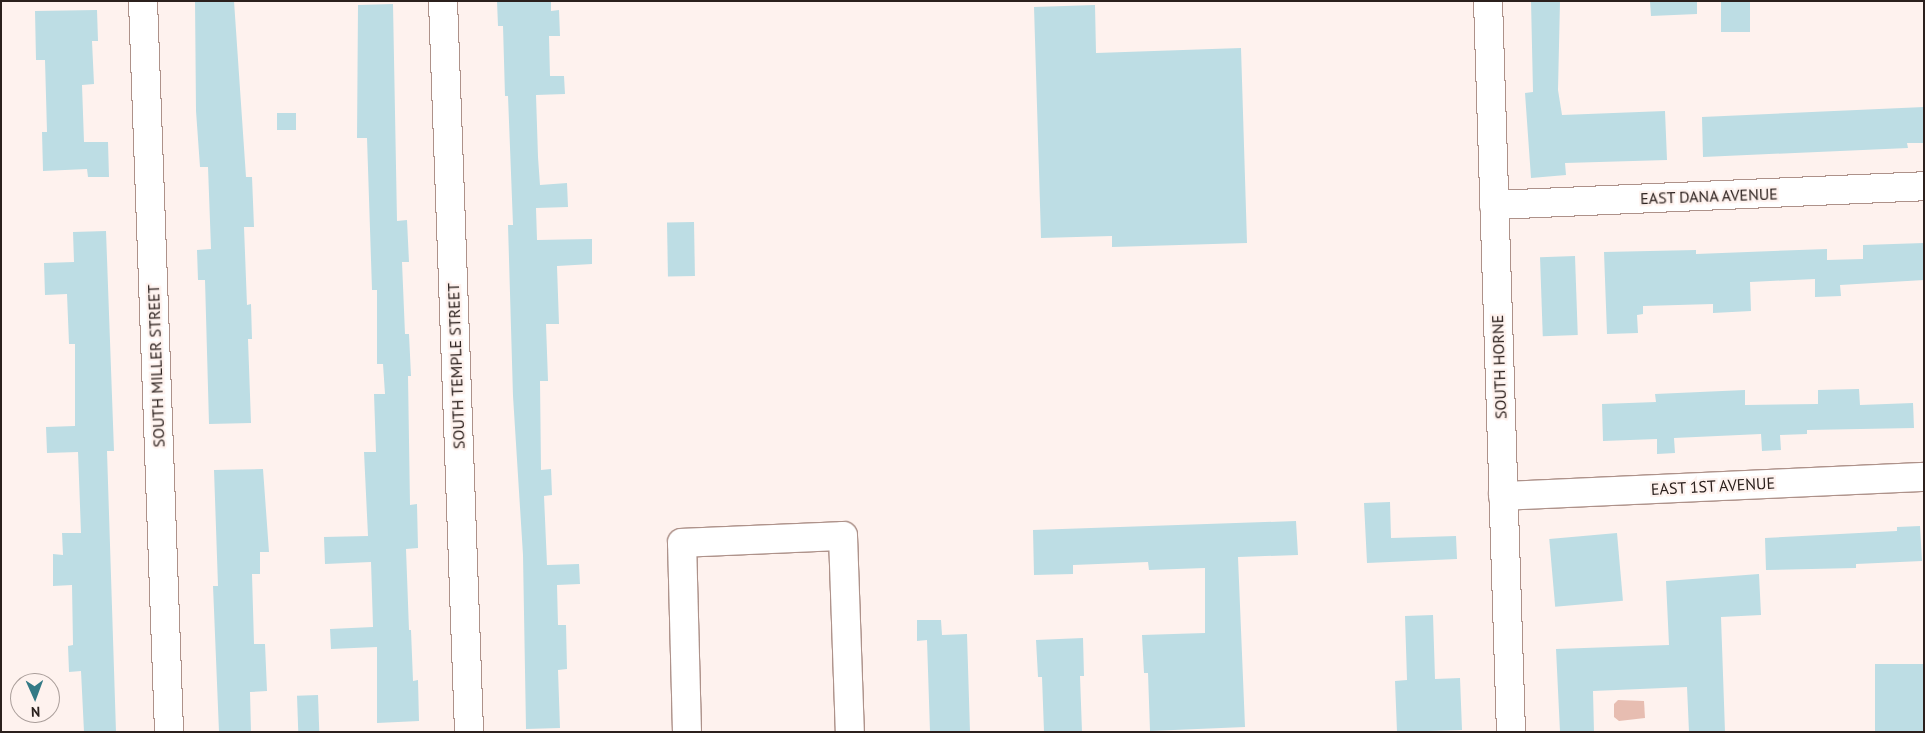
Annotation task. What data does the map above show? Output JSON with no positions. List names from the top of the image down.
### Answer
{
  "streets": {
    "street": [
      "EAST DANA AVENUE",
      "SOUTH MILLER STREET",
      "SOUTH TEMPLE STREET",
      "SOUTH HORNE",
      "EAST 1ST AVENUE"
    ]
  },
  "crossings": [
    ["EAST DANA AVENUE", "SOUTH HORNE"],
    ["SOUTH HORNE", "EAST 1ST AVENUE"]
  ],
  "north": "bottom"
}
